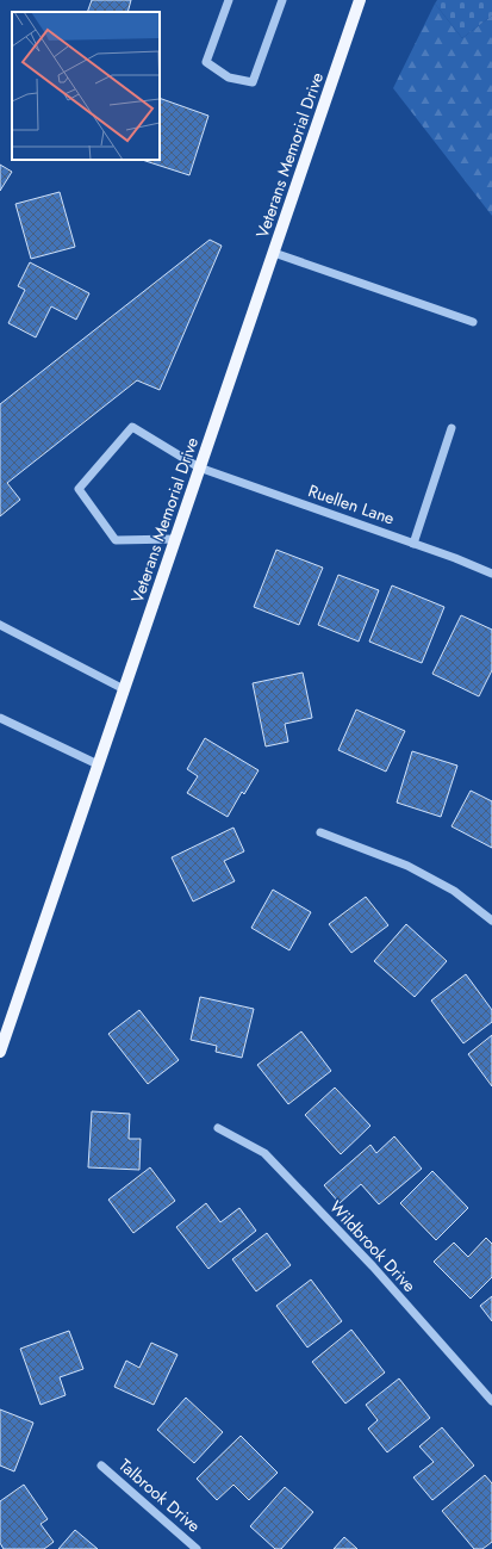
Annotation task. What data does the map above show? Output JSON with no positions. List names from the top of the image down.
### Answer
{
  "streets": {
    "main road": ["Veterans Memorial Drive"],
    "street": ["Ruellen Lane", "Wildbrook Drive", "Talbrook Drive"]
  },
  "crossings": [
    ["Veterans Memorial Drive", "Ruellen Lane"]
  ]
}
